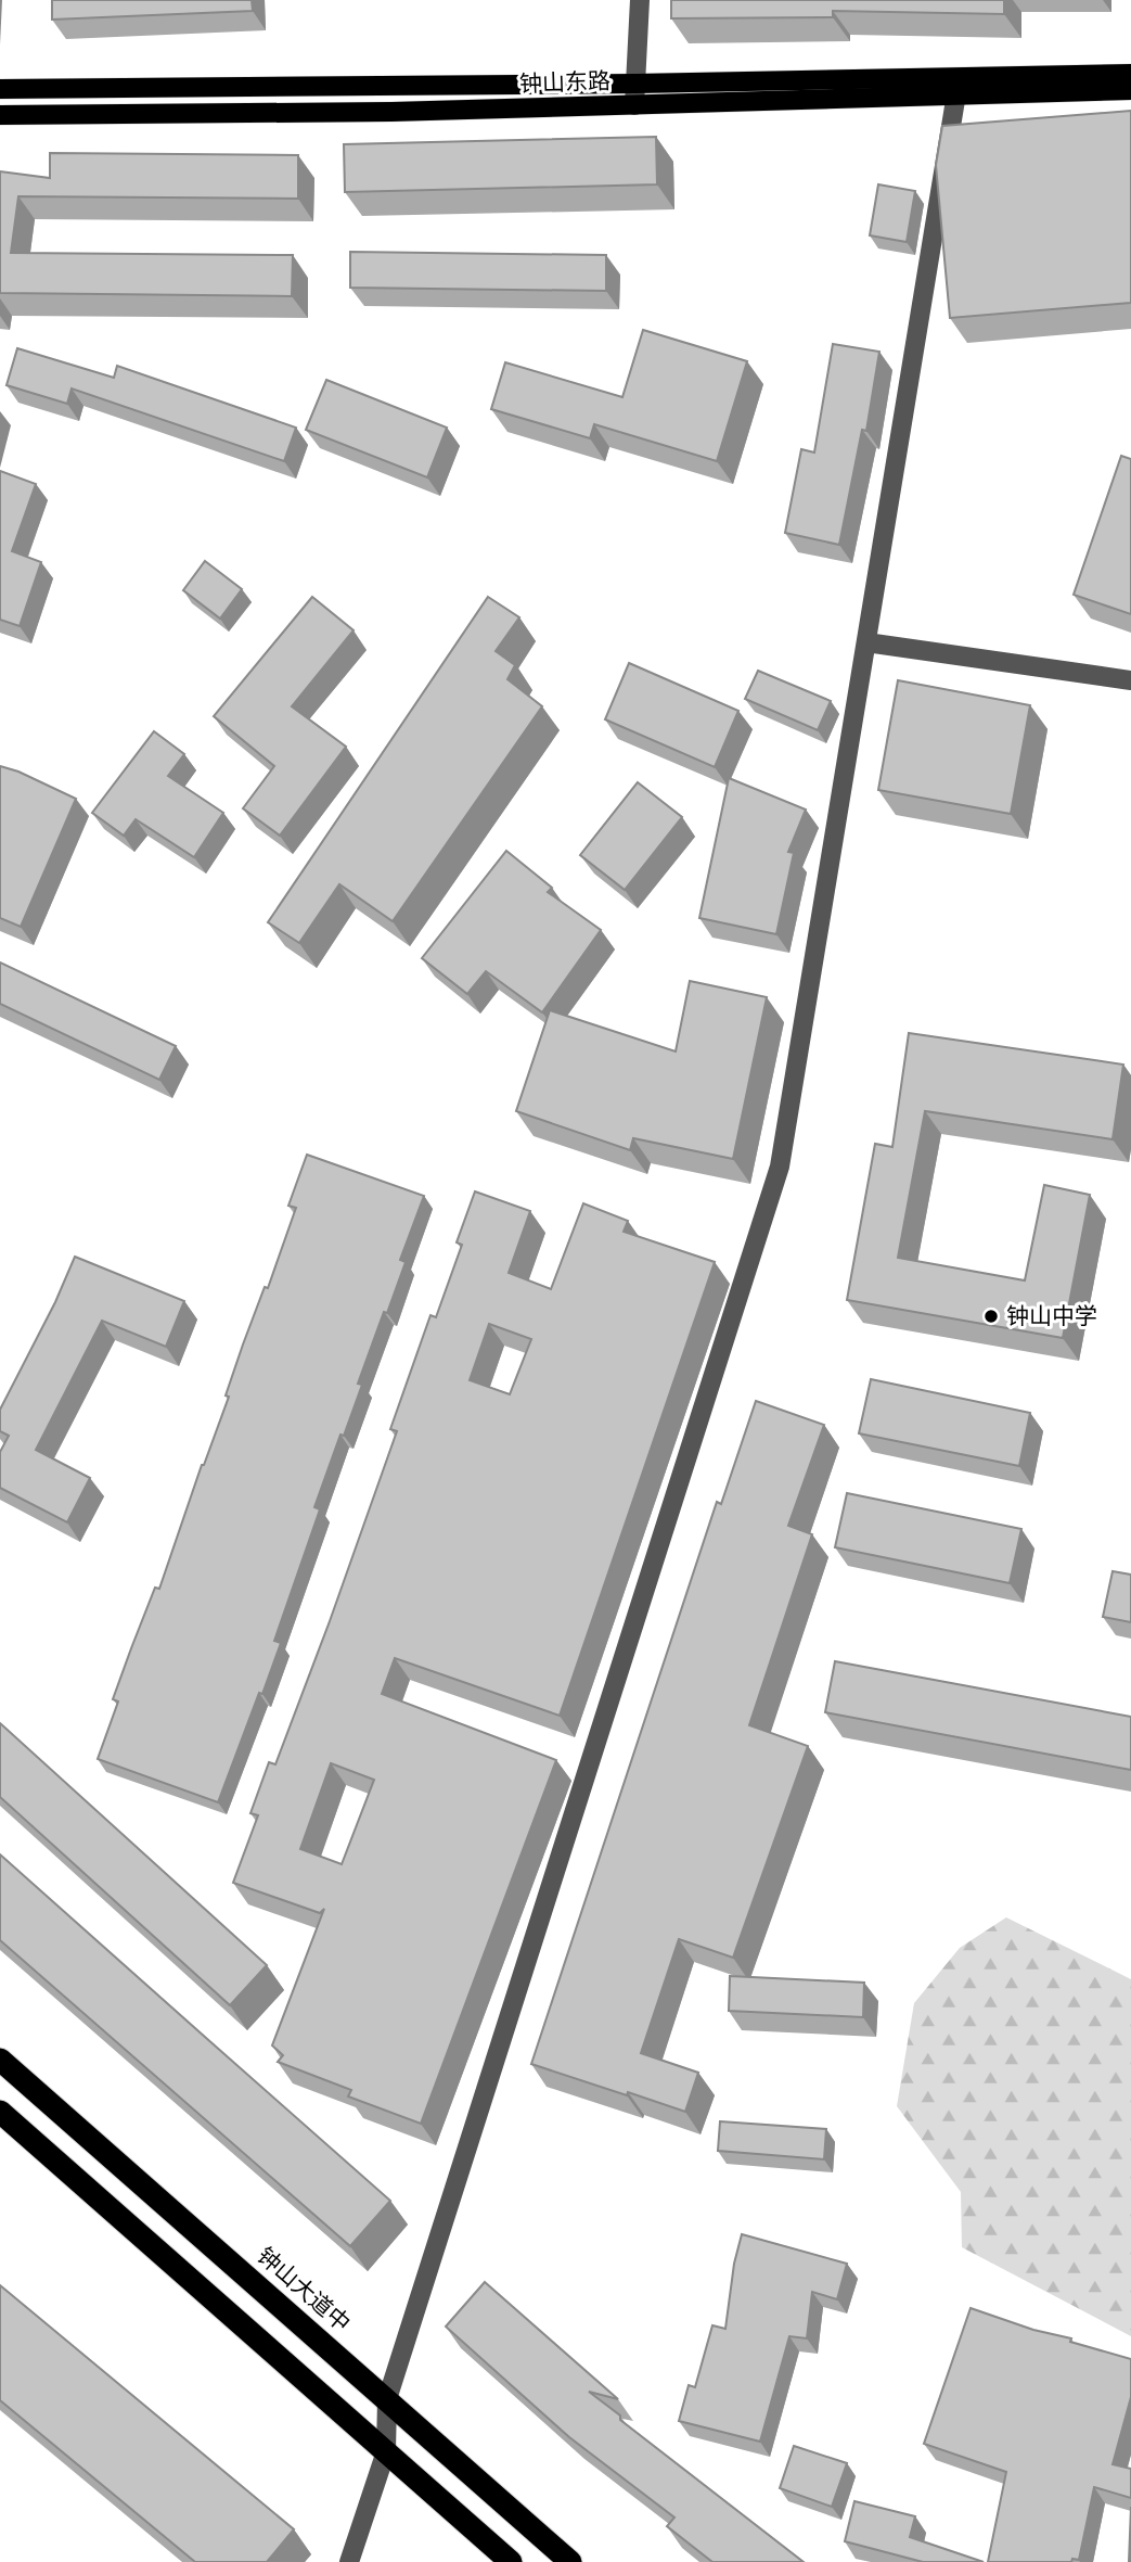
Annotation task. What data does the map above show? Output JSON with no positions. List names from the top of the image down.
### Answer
{
  "streets": {
    "highway": ["钟山大道中"],
    "main road": ["钟山东路"]
  },
  "places": ["钟山中学"]
}
